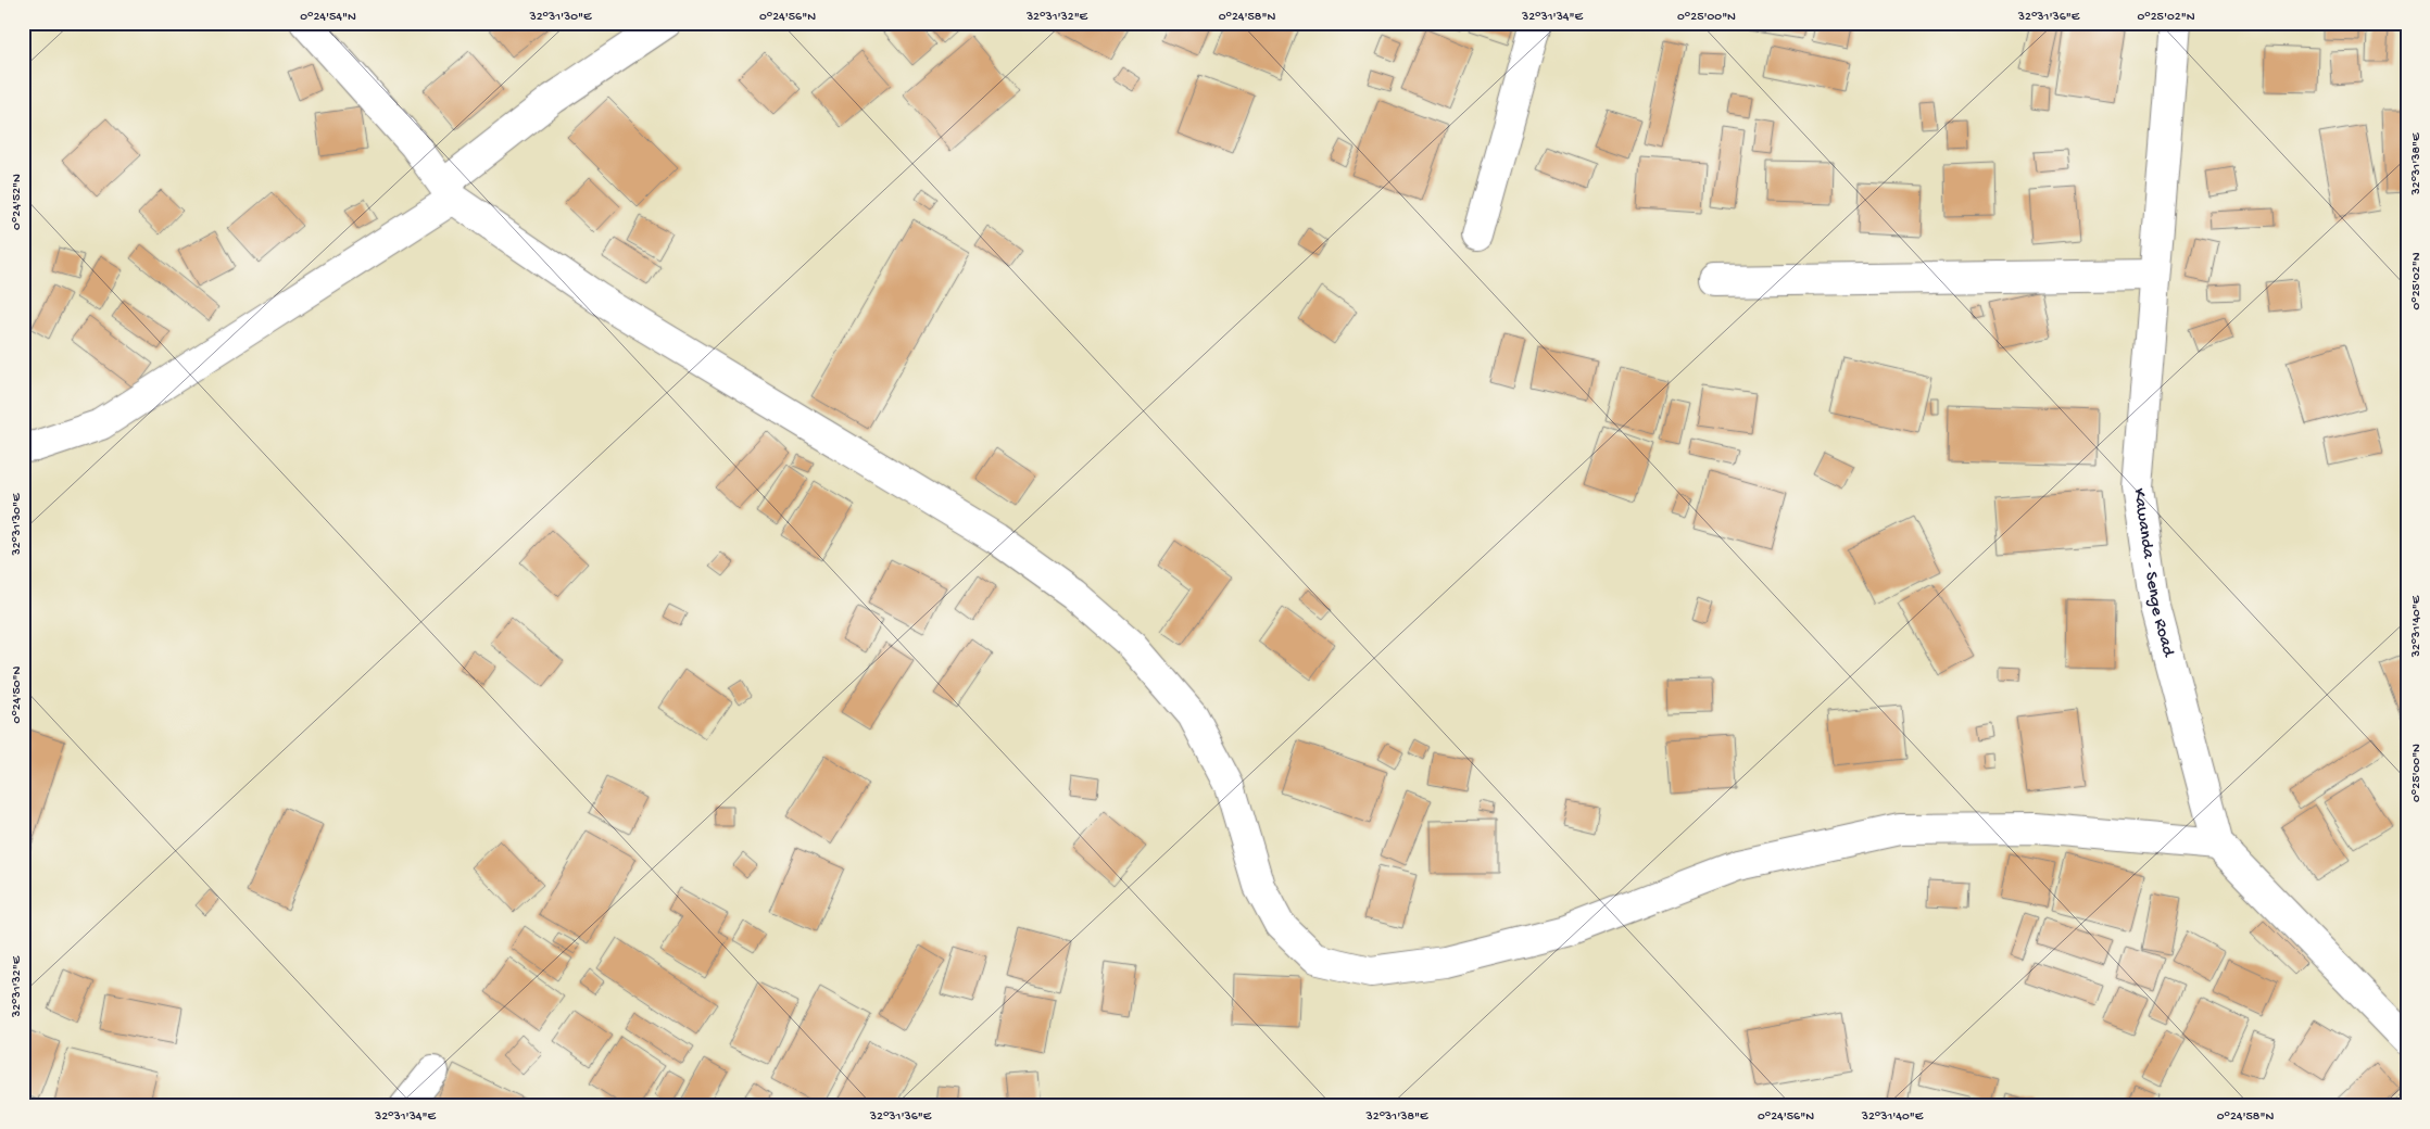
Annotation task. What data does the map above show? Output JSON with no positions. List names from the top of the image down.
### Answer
{
  "streets": {
    "street": ["Kawanda - Senge Road"]
  },
  "coordinates": [
    "0°24'54\"N",
    "32°31'30\"E",
    "0°24'56\"N",
    "32°31'32\"E",
    "0°24'58\"N",
    "32°31'34\"E",
    "0°25'00\"N",
    "32°31'36\"E",
    "0°25'02\"N",
    "32°31'38\"E",
    "0°24'52\"N",
    "32°31'40\"E",
    "0°24'50\"N"
  ]
}
